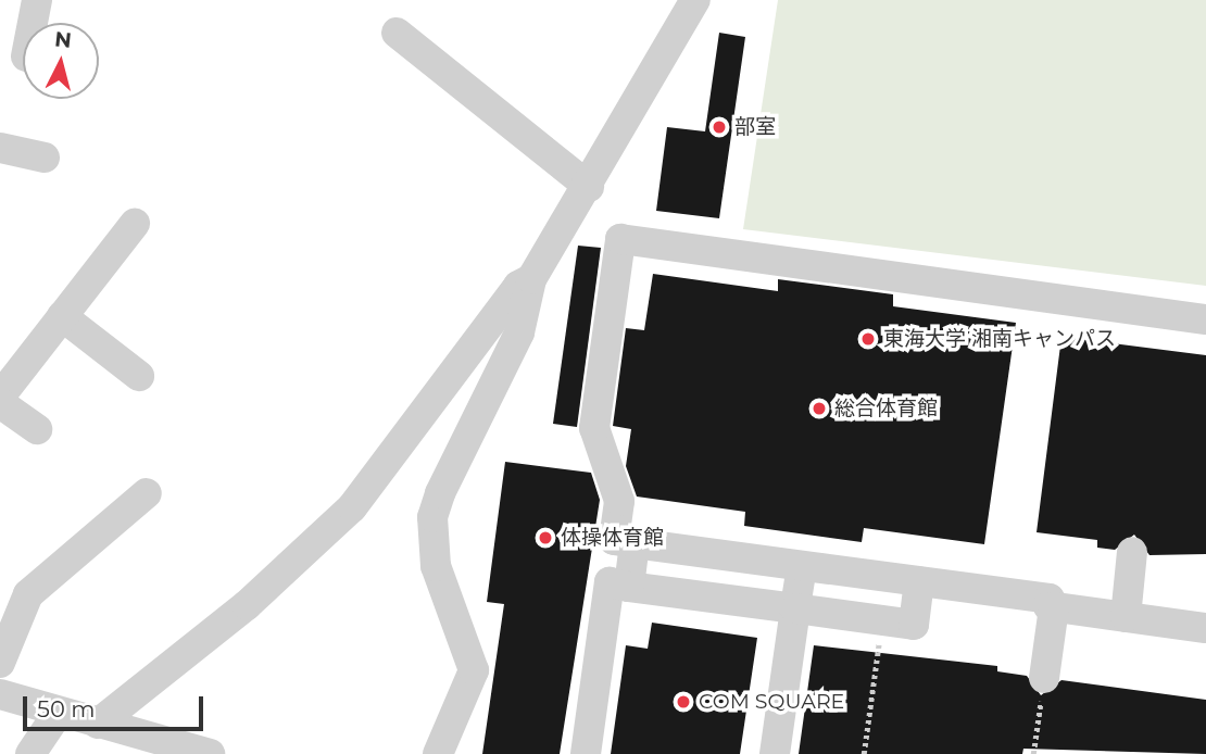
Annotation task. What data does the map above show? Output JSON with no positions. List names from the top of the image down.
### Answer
{
  "places": [
    "部室",
    "東海大学 湘南キャンパス",
    "総合体育館",
    "体操体育館",
    "COM SQUARE"
  ],
  "scale_bar": "50 m",
  "north": "top"
}
